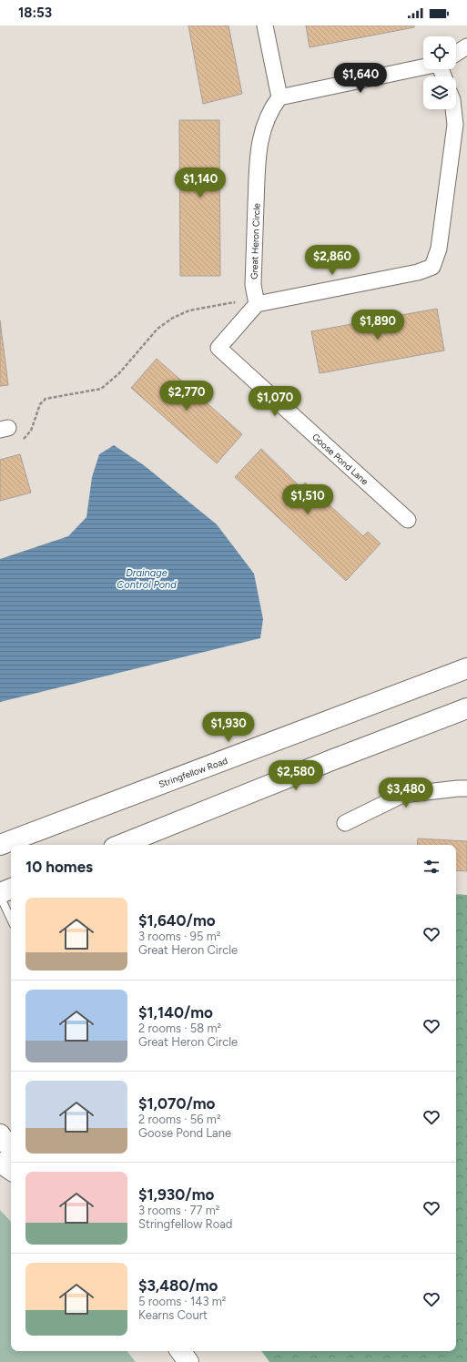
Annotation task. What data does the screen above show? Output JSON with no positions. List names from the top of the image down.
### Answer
{
  "streets": {
    "main road": ["Stringfellow Road"],
    "street": ["Great Heron Circle", "Goose Pond Lane"]
  },
  "crossings": [
    ["Great Heron Circle", "Goose Pond Lane"]
  ],
  "water": ["Drainage Control Pond"],
  "page": {
    "status": "18:53",
    "price": [
      "$1,640",
      "$1,140",
      "$2,860",
      "$1,890",
      "$2,770",
      "$1,070",
      "$1,510",
      "$1,930",
      "$2,580",
      "$3,480"
    ],
    "heading": "10 homes",
    "list": [
      {
        "name": "$1,640/mo",
        "note": "3 rooms · 95 m² · Great Heron Circle"
      },
      {
        "name": "$1,140/mo",
        "note": "2 rooms · 58 m² · Great Heron Circle"
      },
      {
        "name": "$1,070/mo",
        "note": "2 rooms · 56 m² · Goose Pond Lane"
      },
      {
        "name": "$1,930/mo",
        "note": "3 rooms · 77 m² · Stringfellow Road"
      },
      {
        "name": "$3,480/mo",
        "note": "5 rooms · 143 m² · Kearns Court"
      }
    ]
  }
}
